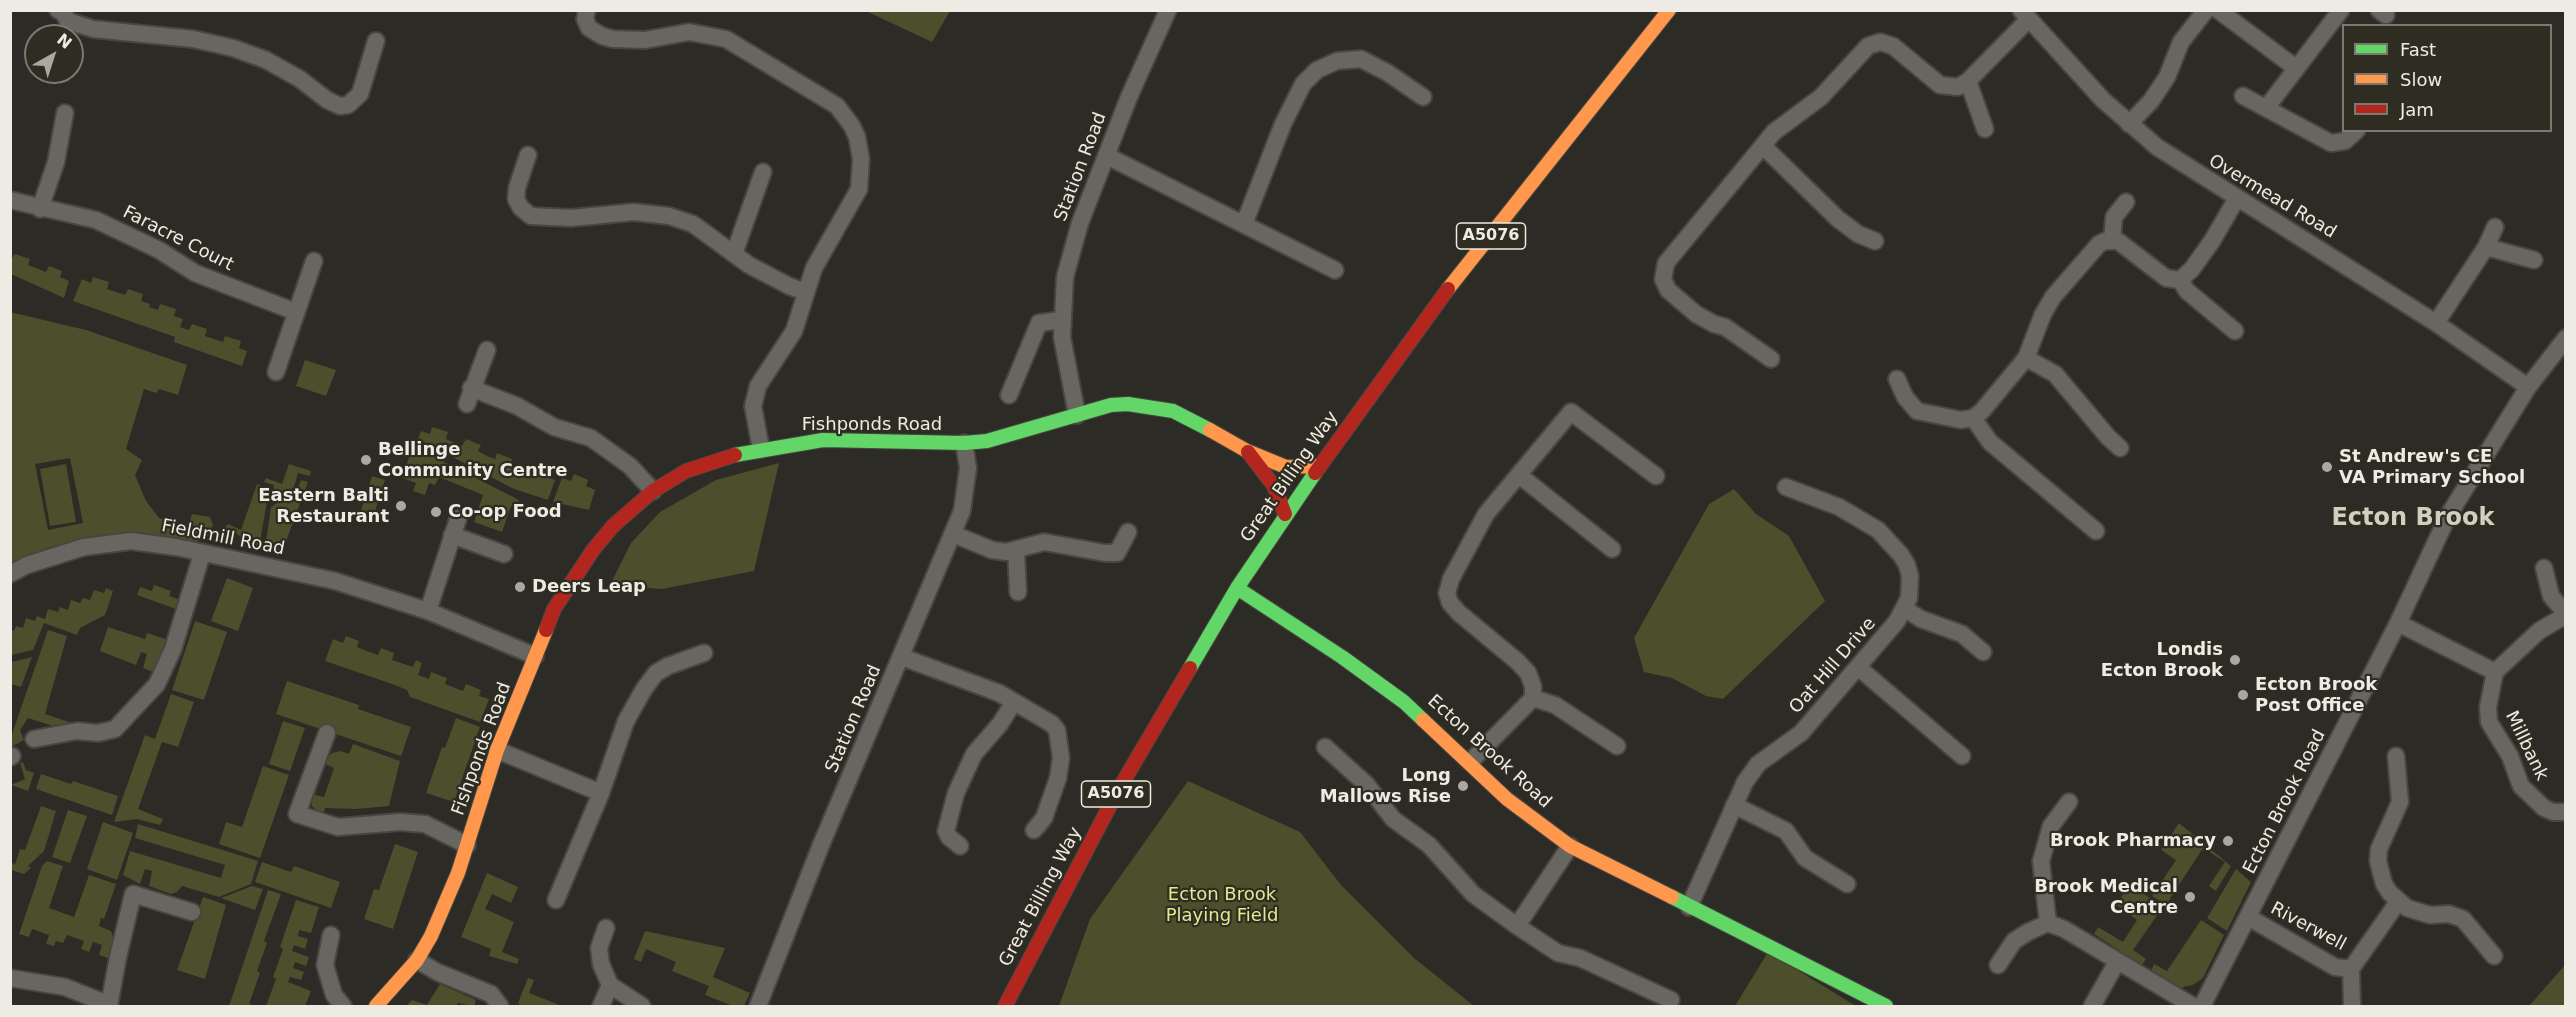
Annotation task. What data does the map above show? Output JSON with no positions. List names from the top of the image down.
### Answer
{
  "streets": {
    "street": [
      "Station Road",
      "Overmead Road",
      "A5076",
      "Faracre Court",
      "Fishponds Road",
      "Great Billing Way",
      "Fieldmill Road",
      "Oat Hill Drive",
      "Millbank",
      "Ecton Brook Road",
      "Riverwell"
    ]
  },
  "crossings": [
    ["Station Road", "Fishponds Road"],
    ["Overmead Road", "Ecton Brook Road"],
    ["Fishponds Road", "Great Billing Way"],
    ["Fishponds Road", "Fieldmill Road"],
    ["Great Billing Way", "Ecton Brook Road"],
    ["Oat Hill Drive", "Ecton Brook Road"],
    ["Ecton Brook Road", "Riverwell"]
  ],
  "districts": ["Ecton Brook"],
  "parks": ["Ecton Brook Playing Field"],
  "places": [
    "Bellinge Community Centre",
    "St Andrew's CE VA Primary School",
    "Eastern Balti Restaurant",
    "Co-op Food",
    "Deers Leap",
    "Londis Ecton Brook",
    "Ecton Brook Post Office",
    "Long Mallows Rise",
    "Brook Pharmacy",
    "Brook Medical Centre"
  ],
  "legend": ["Fast", "Slow", "Jam"],
  "north": "top right"
}
